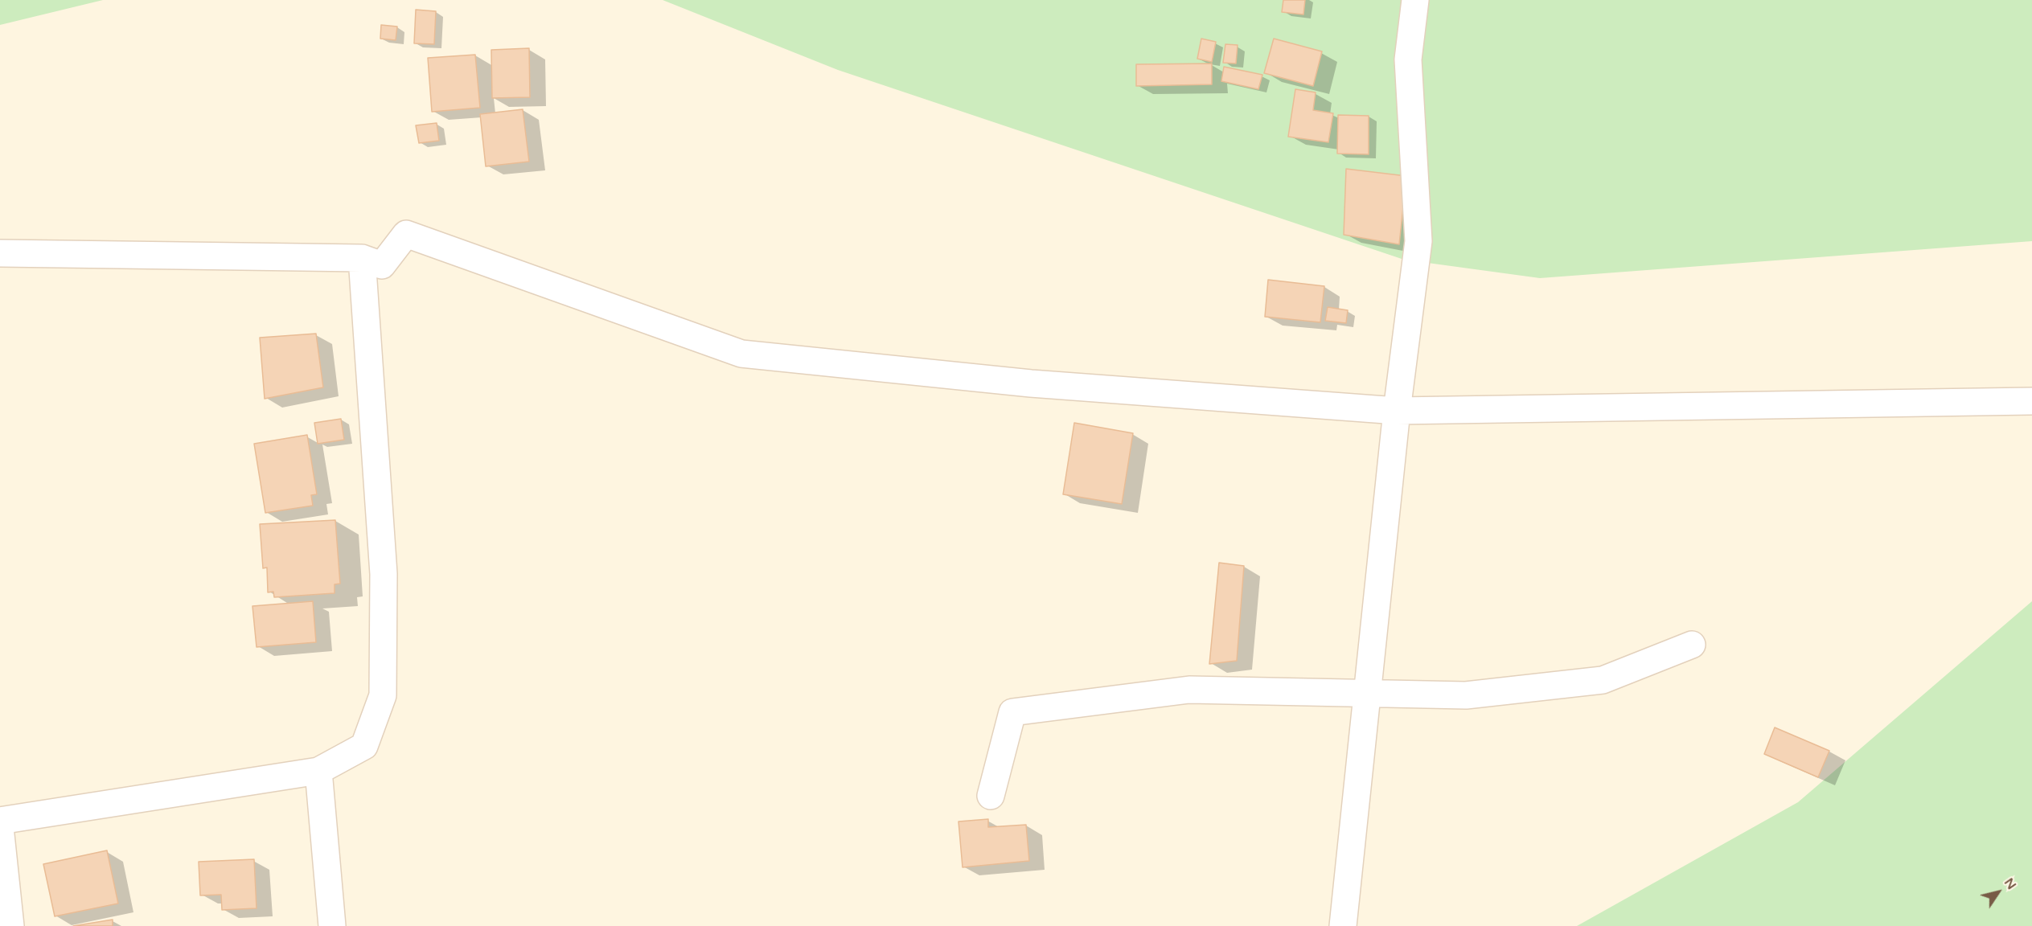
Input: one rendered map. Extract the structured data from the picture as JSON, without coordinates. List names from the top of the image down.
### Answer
{
  "north": "top right"
}
